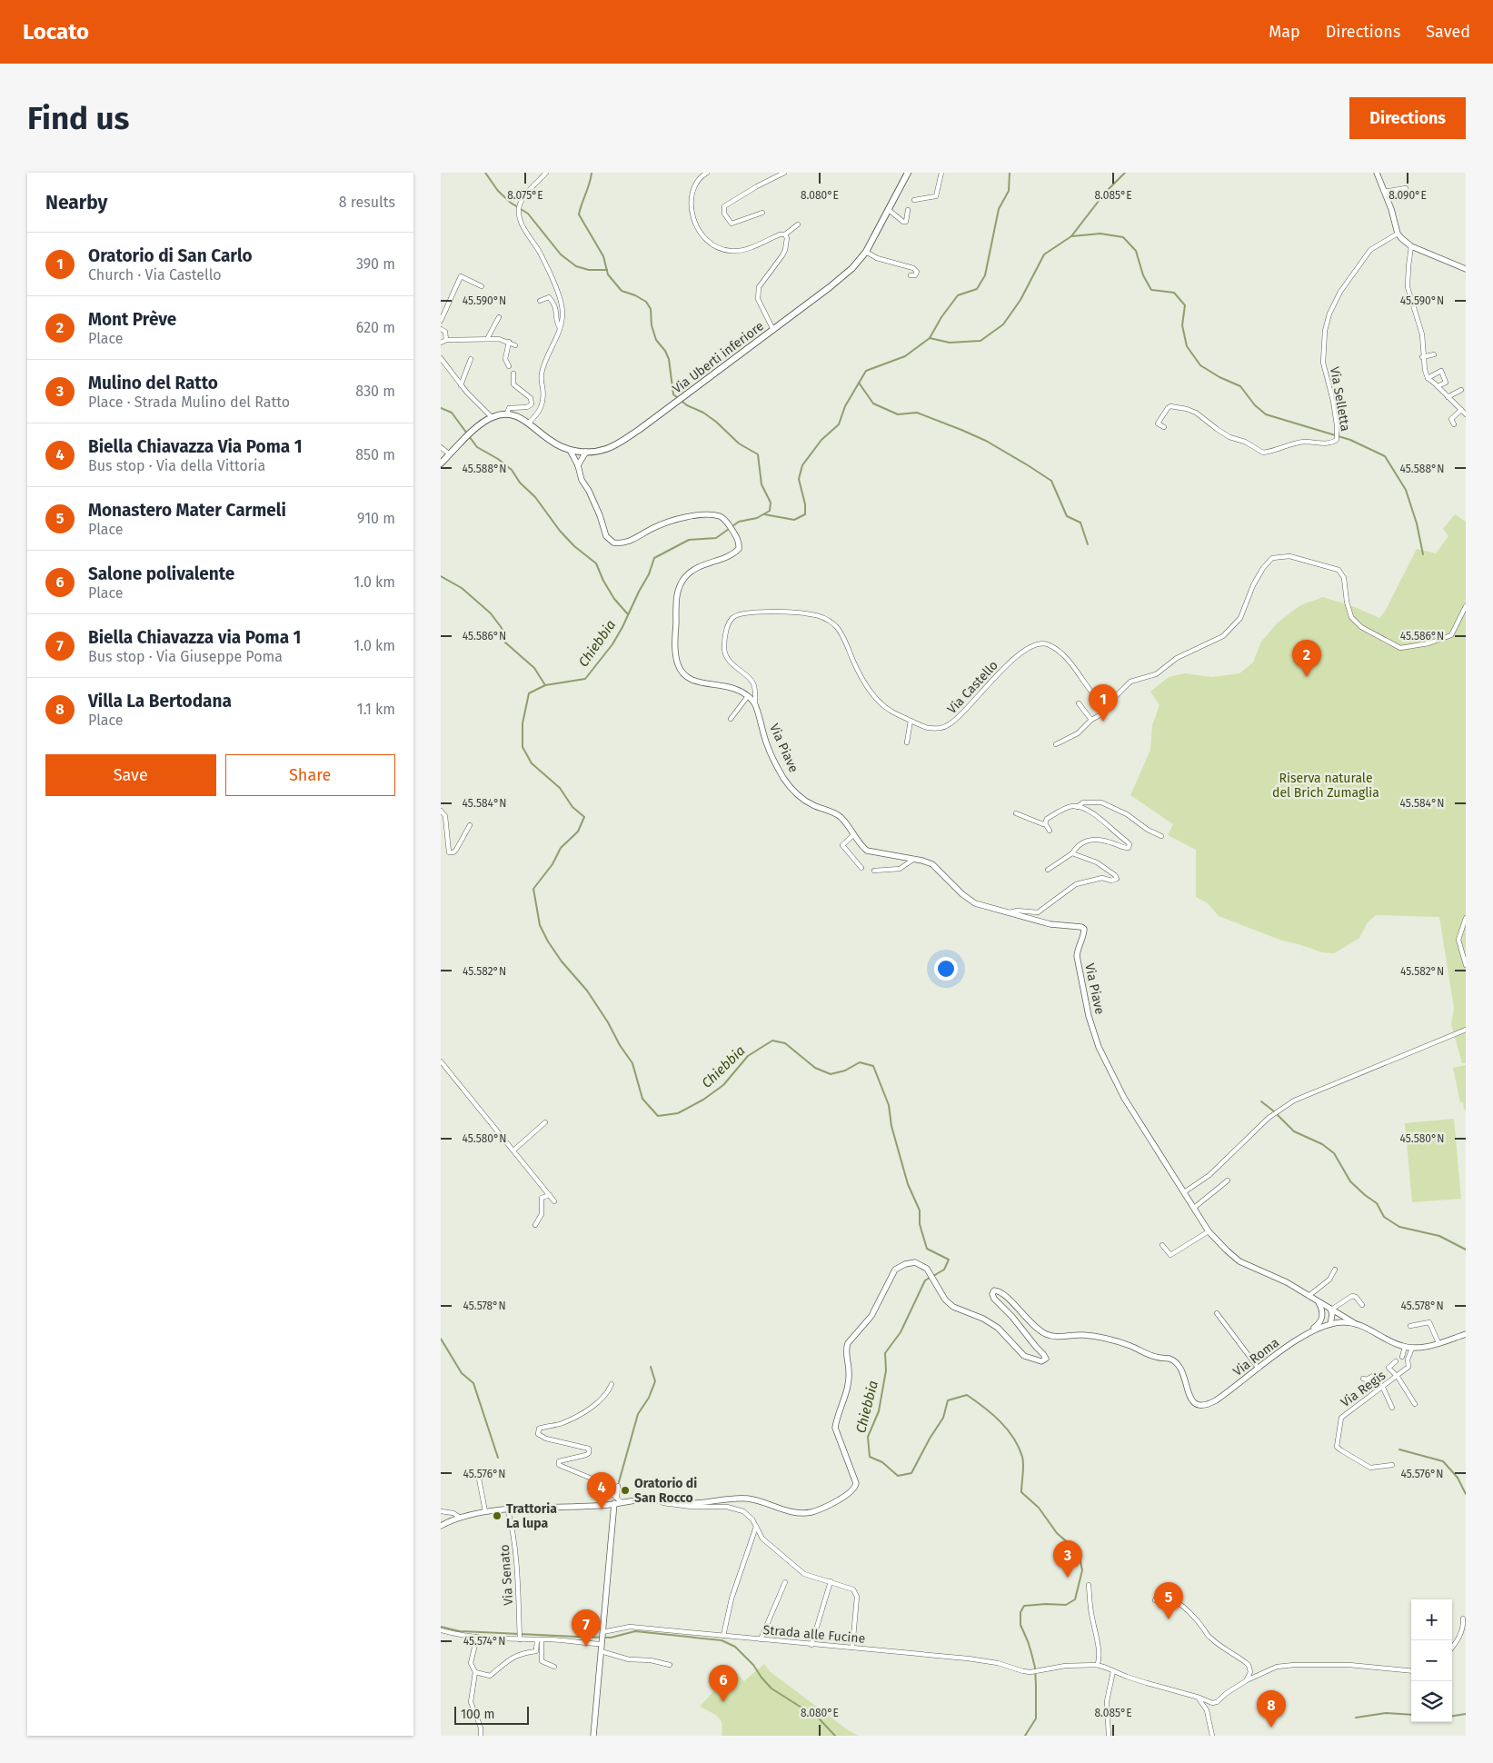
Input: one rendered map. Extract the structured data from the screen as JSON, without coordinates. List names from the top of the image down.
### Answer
{
  "streets": {
    "main road": ["Via Uberti inferiore"],
    "street": [
      "Via Selletta",
      "Via Castello",
      "Via Piave",
      "Via Roma",
      "Via Regis",
      "Via Senato",
      "Strada alle Fucine"
    ]
  },
  "crossings": [
    ["Via Castello", "Via Piave"],
    ["Via Piave", "Via Roma"],
    ["Via Roma", "Via Regis"]
  ],
  "water": ["Chiebbia"],
  "parks": ["Riserva naturale del Brich Zumaglia"],
  "places": ["Oratorio di San Rocco", "Trattoria La lupa"],
  "scale_bar": "100 m",
  "page": {
    "header": "Locato",
    "nav": ["Map", "Directions", "Saved"],
    "buttons": [
      "Directions",
      ["Save", "Share"]
    ],
    "title": "Find us",
    "heading": ["Nearby", "8 results"],
    "list": [
      {
        "mark": "1",
        "name": "Oratorio di San Carlo",
        "note": "Church · Via Castello",
        "value": "390 m"
      },
      {
        "mark": "2",
        "name": "Mont Prève",
        "note": "Place",
        "value": "620 m"
      },
      {
        "mark": "3",
        "name": "Mulino del Ratto",
        "note": "Place · Strada Mulino del Ratto",
        "value": "830 m"
      },
      {
        "mark": "4",
        "name": "Biella Chiavazza Via Poma 1",
        "note": "Bus stop · Via della Vittoria",
        "value": "850 m"
      },
      {
        "mark": "5",
        "name": "Monastero Mater Carmeli",
        "note": "Place",
        "value": "910 m"
      },
      {
        "mark": "6",
        "name": "Salone polivalente",
        "note": "Place",
        "value": "1.0 km"
      },
      {
        "mark": "7",
        "name": "Biella Chiavazza via Poma 1",
        "note": "Bus stop · Via Giuseppe Poma",
        "value": "1.0 km"
      },
      {
        "mark": "8",
        "name": "Villa La Bertodana",
        "note": "Place",
        "value": "1.1 km"
      }
    ],
    "pins": [
      "2",
      "1",
      "4",
      "3",
      "5",
      "7",
      "6",
      "8"
    ],
    "map_buttons": ["+", "−"],
    "scale": "100 m"
  },
  "coordinates": [
    "8.075°E",
    "8.080°E",
    "8.085°E",
    "8.090°E",
    "45.590°N",
    "45.588°N",
    "45.586°N",
    "45.584°N",
    "45.582°N",
    "45.580°N",
    "45.578°N",
    "45.576°N",
    "45.574°N"
  ]
}
